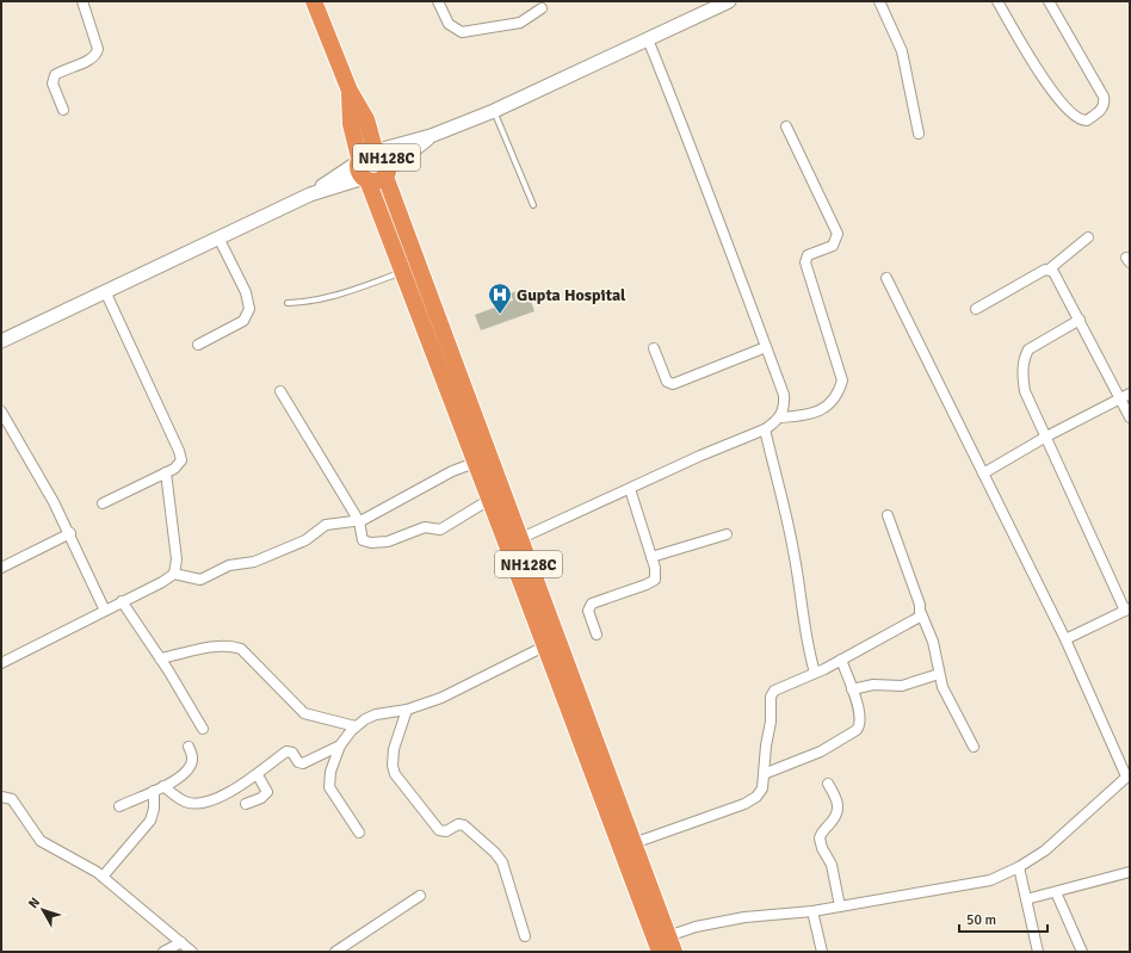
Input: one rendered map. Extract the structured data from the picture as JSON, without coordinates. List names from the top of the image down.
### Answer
{
  "streets": {
    "highway": ["NH128C"]
  },
  "places": {
    "hospital": ["Gupta Hospital"]
  },
  "scale_bar": "50 m",
  "north": "top left"
}
